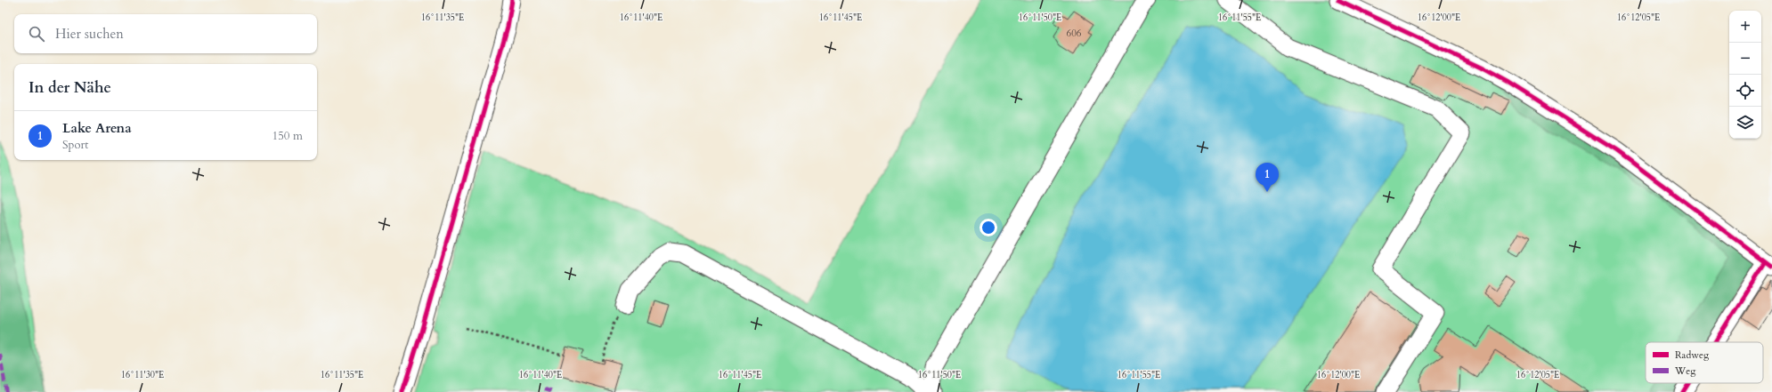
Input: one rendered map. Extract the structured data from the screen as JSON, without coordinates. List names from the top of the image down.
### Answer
{
  "house_numbers": ["606"],
  "legend": ["Radweg", "Weg"],
  "page": {
    "map_buttons": ["+", "−"],
    "search": "Hier suchen",
    "heading": "In der Nähe",
    "list": [
      {
        "mark": "1",
        "name": "Lake Arena",
        "note": "Sport",
        "value": "150 m"
      }
    ],
    "pins": "1"
  },
  "coordinates": [
    "16°11'35\"E",
    "16°11'40\"E",
    "16°11'45\"E",
    "16°11'55\"E",
    "16°12'00\"E",
    "16°11'50\"E",
    "16°12'05\"E",
    "16°11'30\"E"
  ]
}
